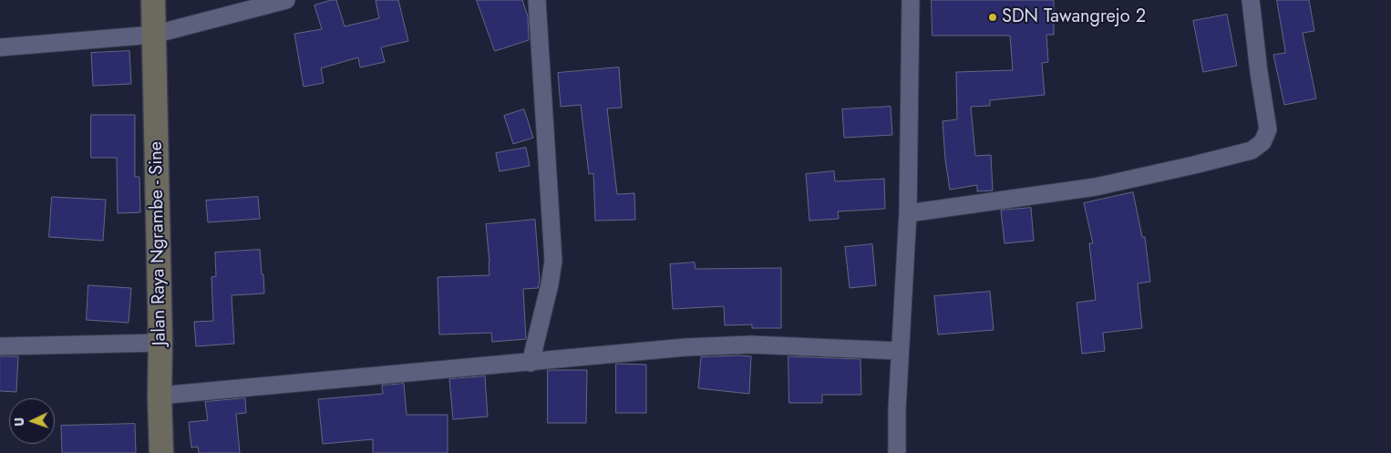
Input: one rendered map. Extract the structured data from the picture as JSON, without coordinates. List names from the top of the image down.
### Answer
{
  "streets": {
    "main road": ["Jalan Raya Ngrambe - Sine"]
  },
  "places": ["SDN Tawangrejo 2"],
  "north": "left"
}
